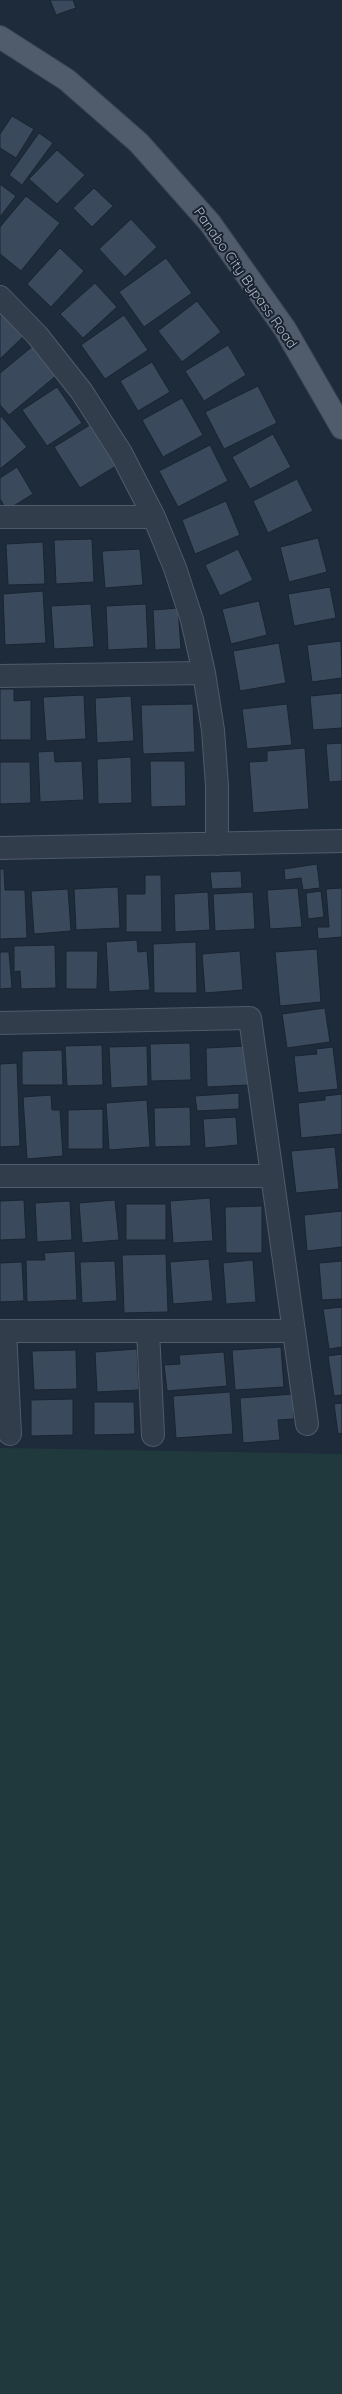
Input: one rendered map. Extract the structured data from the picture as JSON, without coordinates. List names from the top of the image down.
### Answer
{
  "streets": {
    "main road": ["Panabo City Bypass Road"]
  }
}
